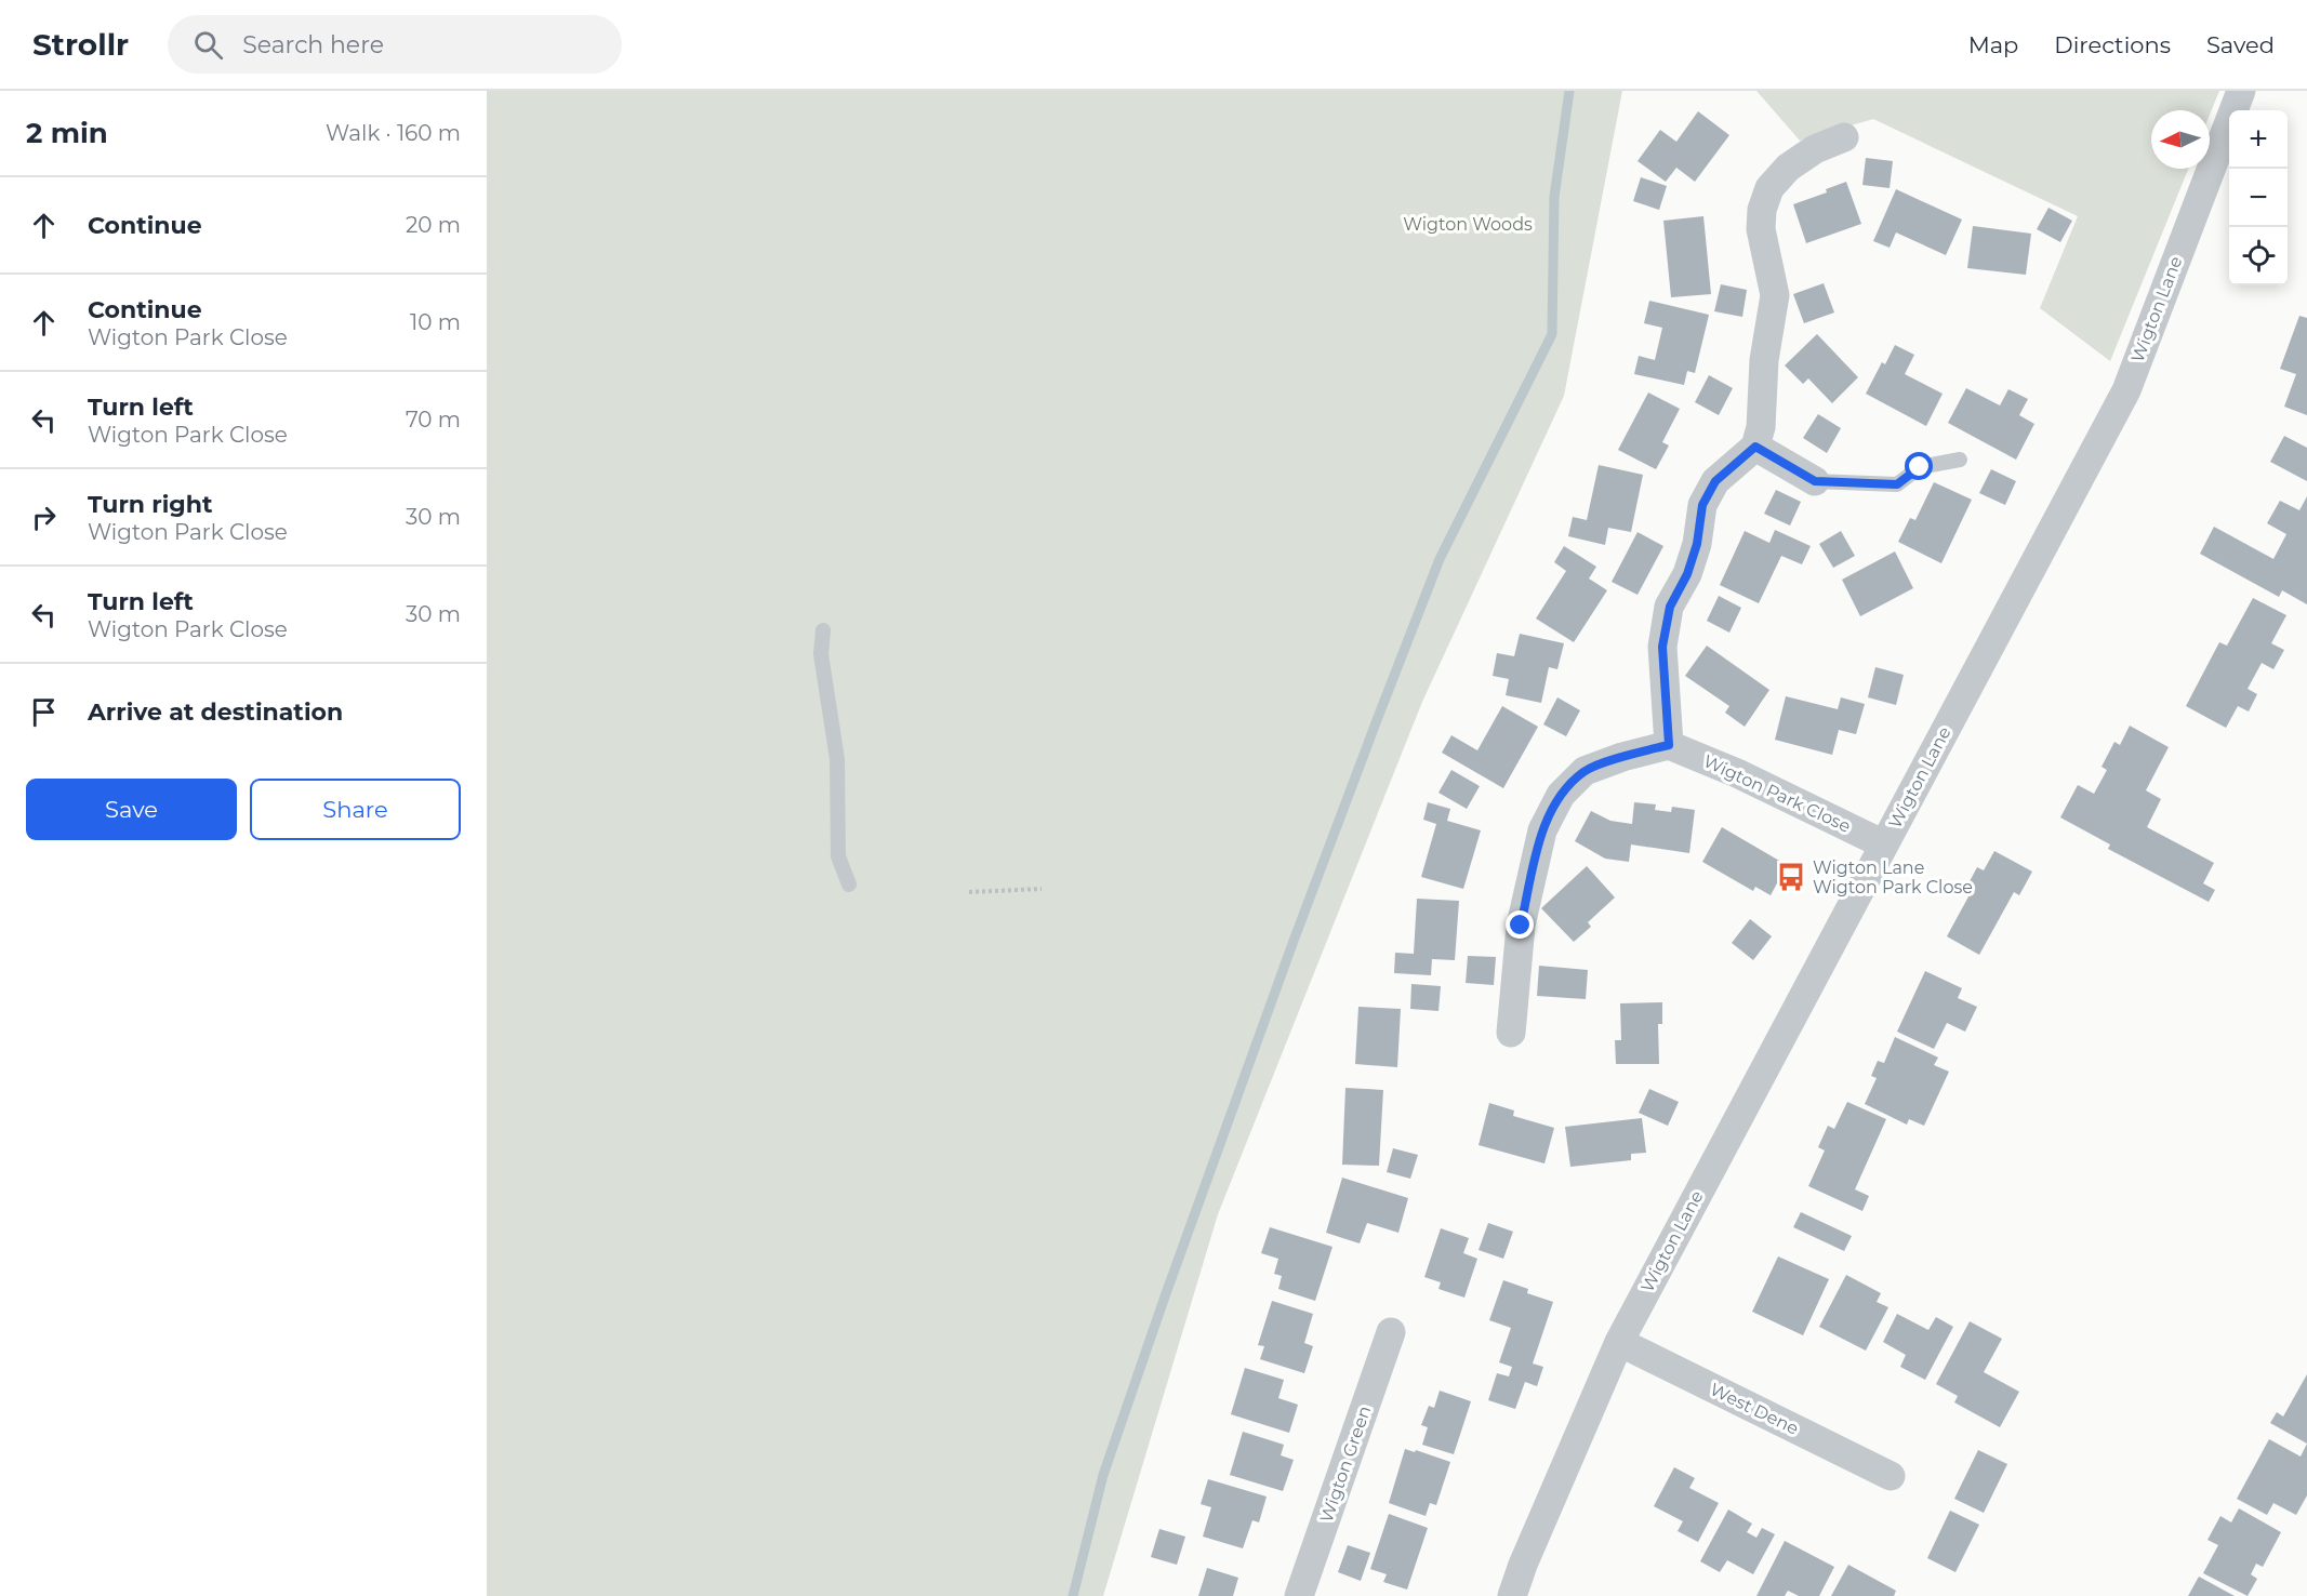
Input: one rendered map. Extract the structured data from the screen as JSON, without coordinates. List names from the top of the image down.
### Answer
{
  "streets": {
    "street": [
      "Wigton Lane",
      "Wigton Park Close",
      "West Dene",
      "Wigton Green"
    ]
  },
  "crossings": [
    ["Wigton Lane", "Wigton Park Close"],
    ["Wigton Lane", "West Dene"]
  ],
  "parks": ["Wigton Woods"],
  "places": {
    "bus stop": ["Wigton Lane Wigton Park Close"]
  },
  "north": "left",
  "page": {
    "header": "Strollr",
    "search": "Search here",
    "nav": ["Map", "Directions", "Saved"],
    "heading": ["2 min", "Walk · 160 m"],
    "map_buttons": ["+", "−"],
    "list": [
      ["Continue", "20 m"],
      ["Continue", "Wigton Park Close", "10 m"],
      ["Turn left", "Wigton Park Close", "70 m"],
      ["Turn right", "Wigton Park Close", "30 m"],
      ["Turn left", "Wigton Park Close", "30 m"],
      "Arrive at destination"
    ],
    "buttons": ["Save", "Share"]
  }
}
